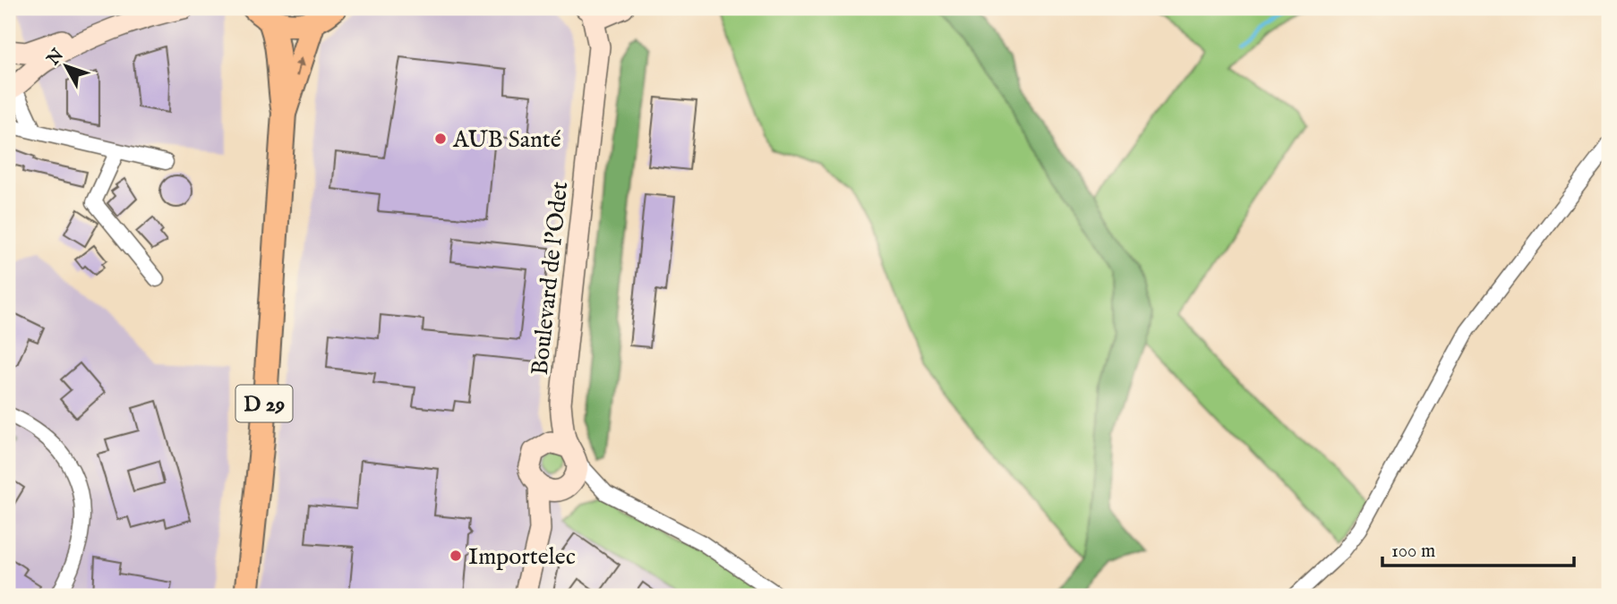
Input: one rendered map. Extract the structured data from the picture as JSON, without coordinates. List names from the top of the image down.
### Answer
{
  "streets": {
    "main road": ["D 29"],
    "street": ["Boulevard de l'Odet"]
  },
  "places": ["AUB Santé", "Importelec"],
  "scale_bar": "100 m",
  "north": "top left"
}
